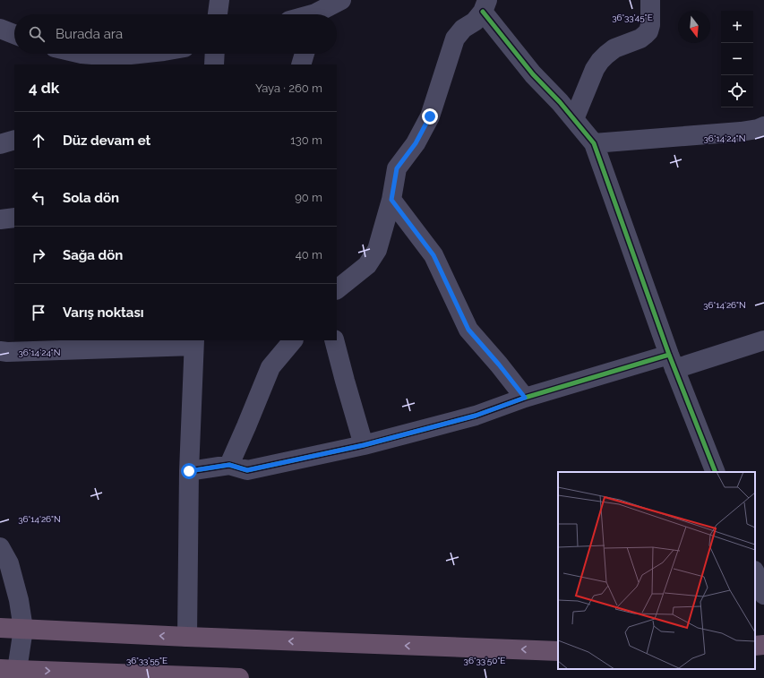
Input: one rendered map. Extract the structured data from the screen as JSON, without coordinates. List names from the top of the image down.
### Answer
{
  "north": "bottom",
  "page": {
    "map_buttons": ["+", "−"],
    "search": "Burada ara",
    "heading": ["4 dk", "Yaya · 260 m"],
    "list": [
      ["Düz devam et", "130 m"],
      ["Sola dön", "90 m"],
      ["Sağa dön", "40 m"],
      "Varış noktası"
    ]
  },
  "coordinates": [
    "36°33'45\"E",
    "36°14'24\"N",
    "36°14'26\"N",
    "36°33'55\"E",
    "36°33'50\"E"
  ]
}
